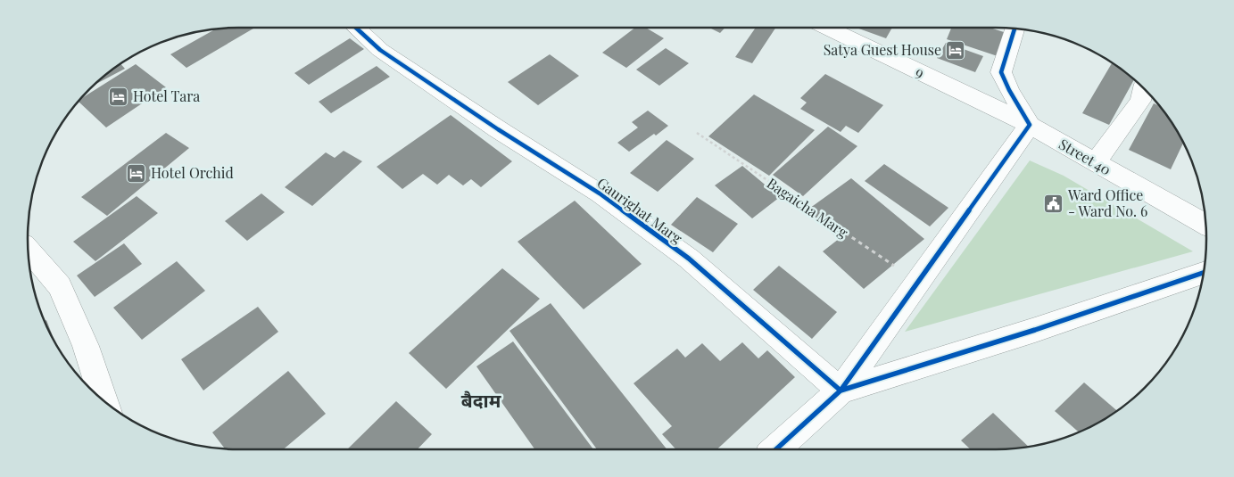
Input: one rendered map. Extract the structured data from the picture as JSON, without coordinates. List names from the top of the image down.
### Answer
{
  "streets": {
    "street": ["9", "Street 40", "Gaurighat Marg"],
    "path": ["Bagaicha Marg"]
  },
  "crossings": [
    ["9", "Street 40"]
  ],
  "districts": ["बैदाम"],
  "places": {
    "hotel": ["Satya Guest House", "Hotel Tara", "Hotel Orchid"],
    "public building": ["Ward Office - Ward No. 6"]
  }
}
